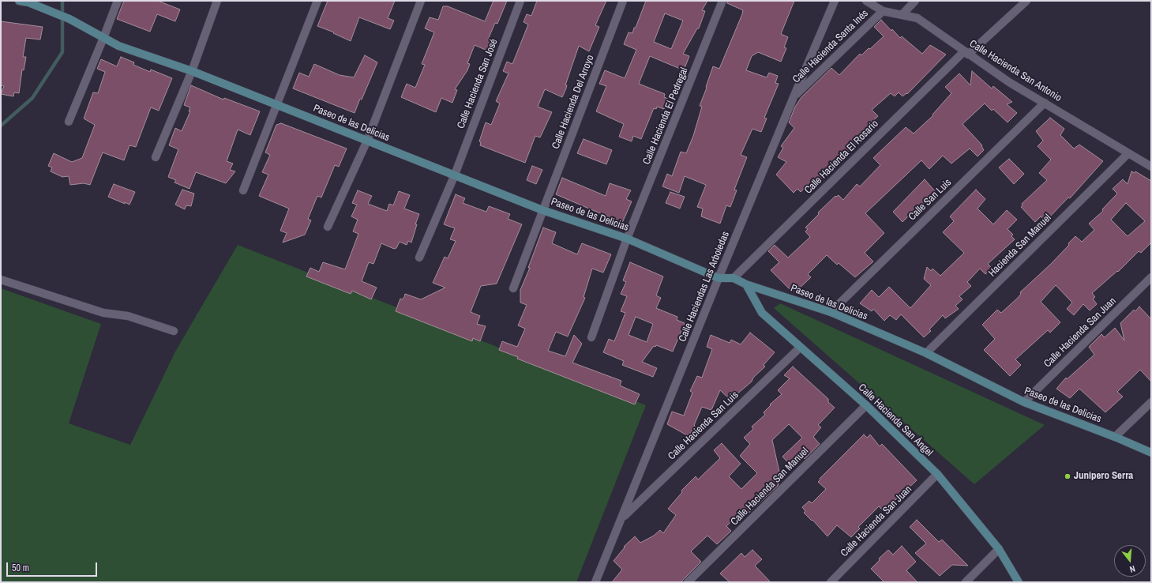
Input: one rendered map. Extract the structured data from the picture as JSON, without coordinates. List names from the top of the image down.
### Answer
{
  "streets": {
    "street": [
      "Calle Hacienda Santa Inés",
      "Calle Hacienda San Antonio",
      "Calle Hacienda San José",
      "Calle Hacienda Del Arroyo",
      "Calle Hacienda El Pedregal",
      "Paseo de las Delicias",
      "Calle Hacienda El Rosario",
      "Calle San Luis",
      "Hacienda San Manuel",
      "Calle Haciendas Las Arboledas",
      "Calle Hacienda San Juan",
      "Calle Hacienda San Ángel",
      "Calle Hacienda San Luis",
      "Calle Hacienda San Manuel"
    ]
  },
  "crossings": [
    ["Calle Hacienda Santa Inés", "Calle Hacienda San Antonio"],
    ["Calle Hacienda Santa Inés", "Calle Haciendas Las Arboledas"],
    ["Calle Hacienda San Antonio", "Calle Hacienda El Rosario"],
    ["Calle Hacienda San Antonio", "Calle San Luis"],
    ["Calle Hacienda San Antonio", "Hacienda San Manuel"],
    ["Calle Hacienda San José", "Paseo de las Delicias"],
    ["Calle Hacienda Del Arroyo", "Paseo de las Delicias"],
    ["Calle Hacienda El Pedregal", "Paseo de las Delicias"],
    ["Paseo de las Delicias", "Calle Hacienda El Rosario"],
    ["Paseo de las Delicias", "Calle San Luis"],
    ["Paseo de las Delicias", "Hacienda San Manuel"],
    ["Paseo de las Delicias", "Calle Haciendas Las Arboledas"],
    ["Paseo de las Delicias", "Calle Hacienda San Juan"],
    ["Paseo de las Delicias", "Calle Hacienda San Ángel"],
    ["Calle Haciendas Las Arboledas", "Calle Hacienda San Luis"],
    ["Calle Hacienda San Juan", "Calle Hacienda San Ángel"],
    ["Calle Hacienda San Ángel", "Calle Hacienda San Luis"],
    ["Calle Hacienda San Ángel", "Calle Hacienda San Manuel"]
  ],
  "places": ["Junipero Serra"],
  "scale_bar": "50 m",
  "north": "bottom"
}
